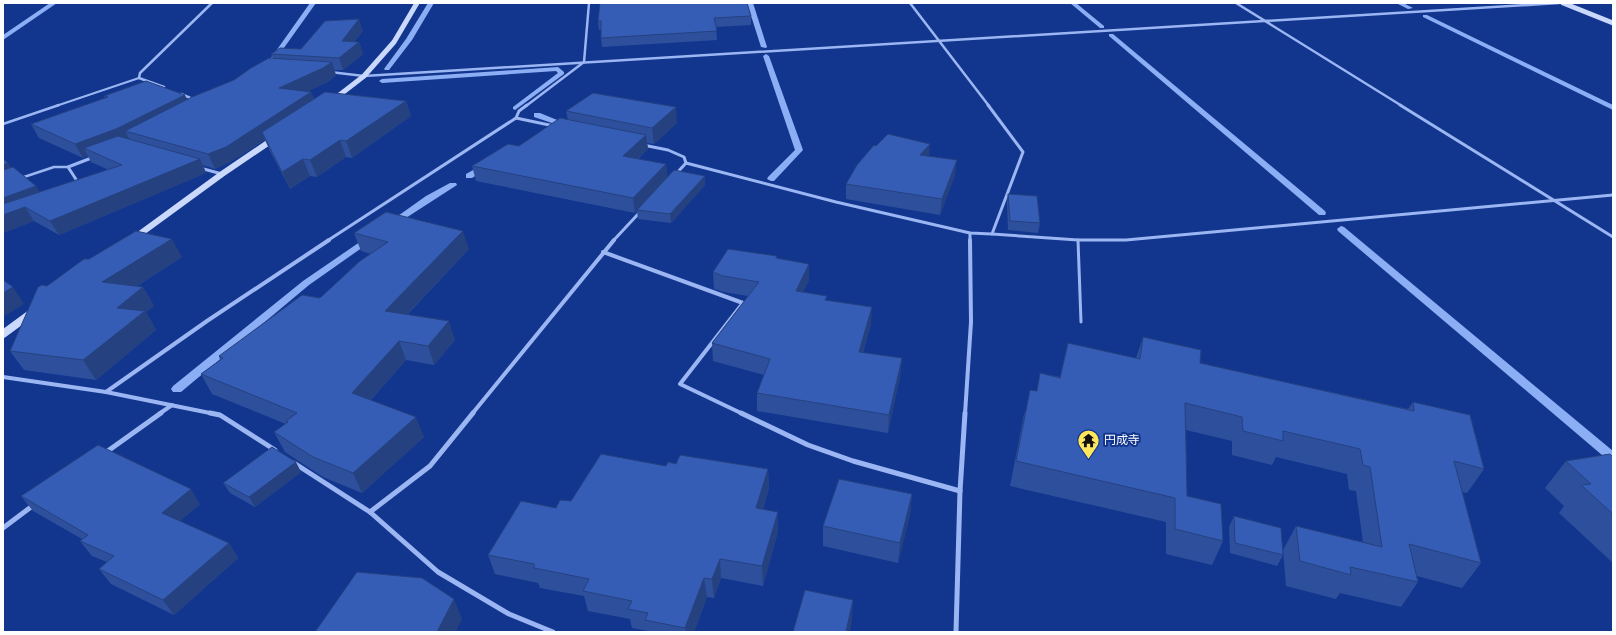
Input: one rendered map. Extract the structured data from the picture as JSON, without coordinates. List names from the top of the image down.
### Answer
{
  "places": {
    "temple": ["円成寺"]
  }
}
